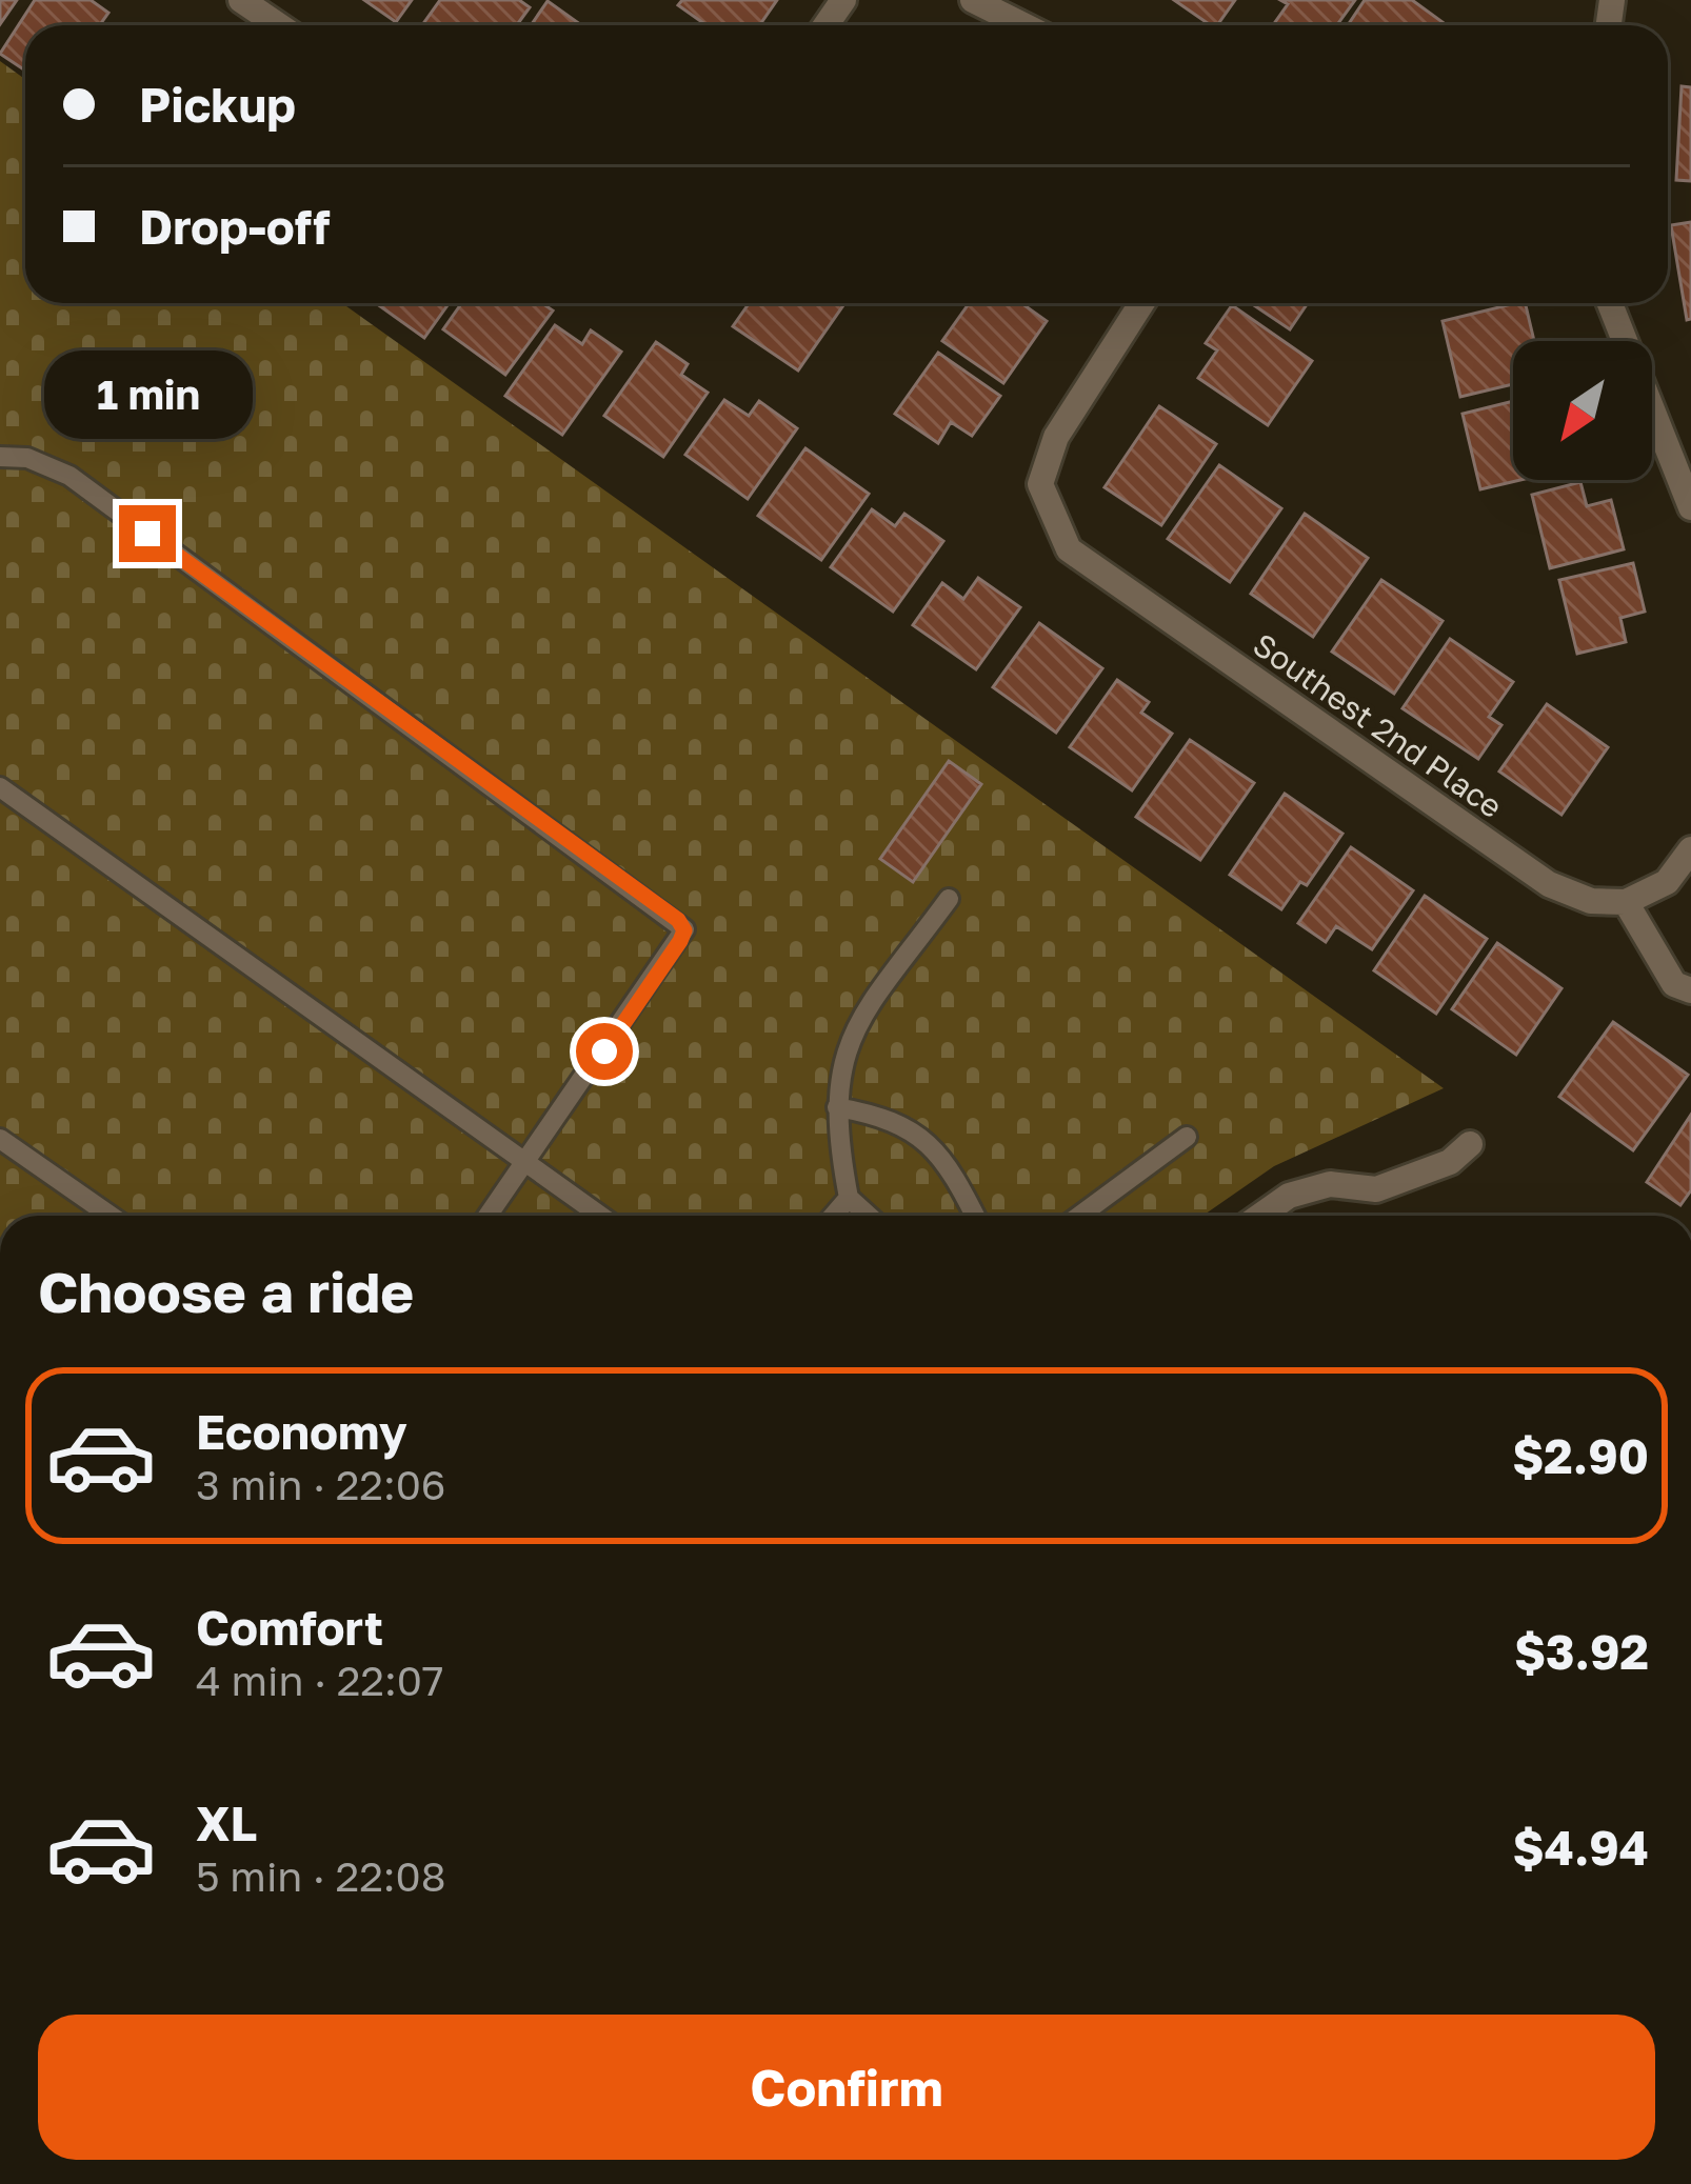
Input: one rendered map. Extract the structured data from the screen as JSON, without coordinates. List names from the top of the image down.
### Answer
{
  "streets": {
    "street": ["Southest 2nd Place"]
  },
  "north": "bottom left",
  "page": {
    "banner": ["Pickup", "Drop-off"],
    "bubble": "1 min",
    "heading": "Choose a ride",
    "list": [
      {
        "name": "Economy",
        "note": "3 min · 22:06",
        "value": "$2.90"
      },
      {
        "name": "Comfort",
        "note": "4 min · 22:07",
        "value": "$3.92"
      },
      {
        "name": "XL",
        "note": "5 min · 22:08",
        "value": "$4.94"
      }
    ],
    "buttons": "Confirm"
  }
}
